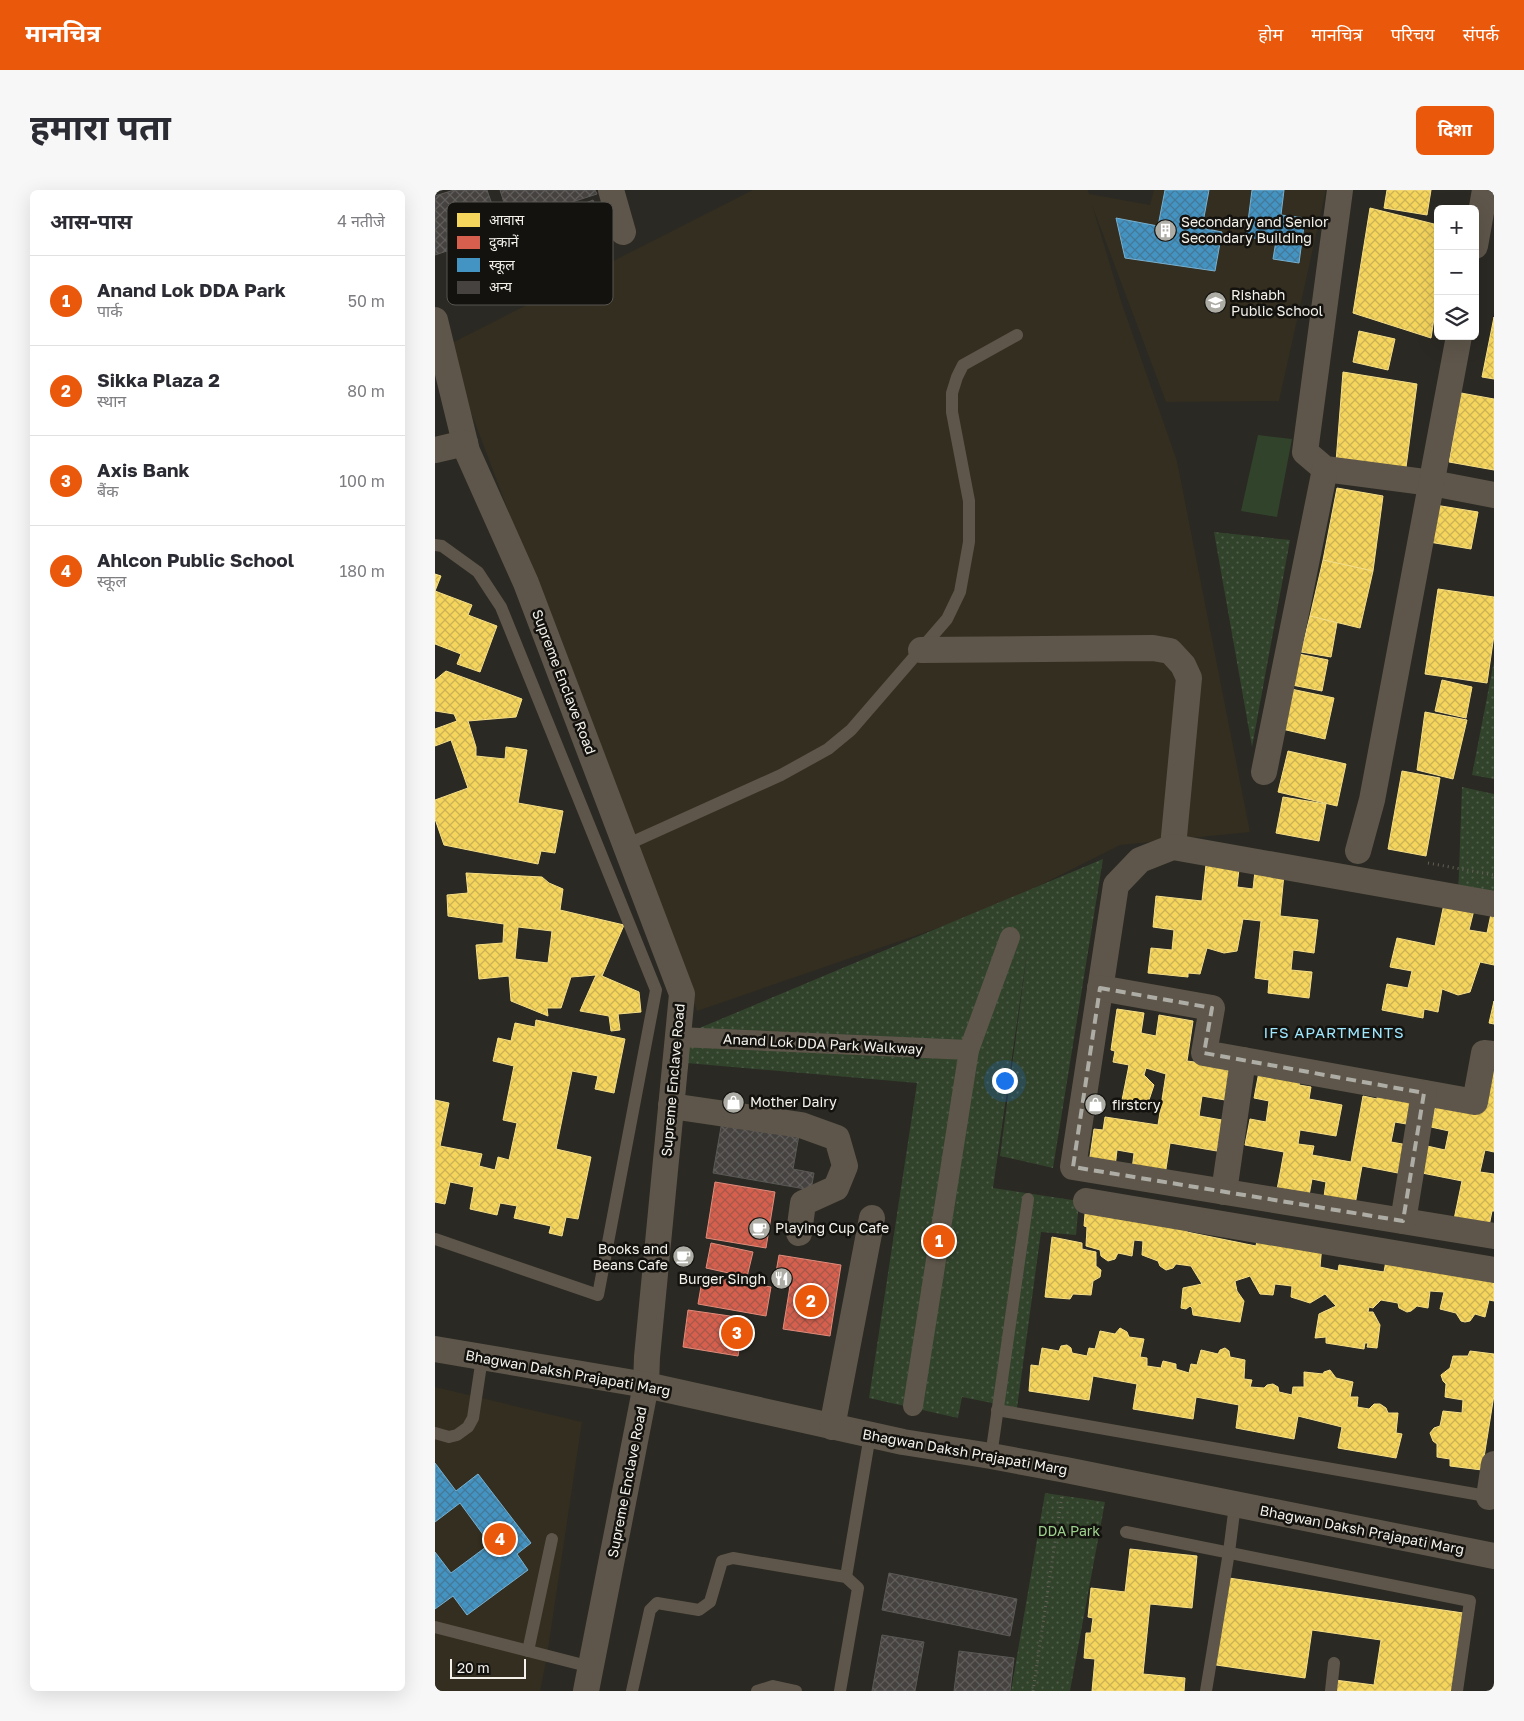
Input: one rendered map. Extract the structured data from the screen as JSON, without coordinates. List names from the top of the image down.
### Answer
{
  "streets": {
    "street": ["Supreme Enclave Road", "Anand Lok DDA Park Walkway", "Bhagwan Daksh Prajapati Marg"]
  },
  "crossings": [
    ["Supreme Enclave Road", "Anand Lok DDA Park Walkway"],
    ["Supreme Enclave Road", "Bhagwan Daksh Prajapati Marg"]
  ],
  "districts": ["IFS APARTMENTS"],
  "parks": ["DDA Park"],
  "places": {
    "building": ["Secondary and Senior Secondary Building"],
    "school or university": ["Rishabh Public School"],
    "shop": ["Mother Dairy", "firstcry"],
    "cafe": ["Playing Cup Cafe", "Books and Beans Cafe"],
    "restaurant": ["Burger Singh"]
  },
  "legend": [
    "आवास",
    "दुकानें",
    "स्कूल",
    "अन्य"
  ],
  "scale_bar": "20 m",
  "page": {
    "header": "मानचित्र",
    "nav": [
      "होम",
      "मानचित्र",
      "परिचय",
      "संपर्क"
    ],
    "title": "हमारा पता",
    "buttons": "दिशा",
    "heading": ["आस-पास", "4 नतीजे"],
    "map_buttons": ["+", "−"],
    "list": [
      {
        "mark": "1",
        "name": "Anand Lok DDA Park",
        "note": "पार्क",
        "value": "50 m"
      },
      {
        "mark": "2",
        "name": "Sikka Plaza 2",
        "note": "स्थान",
        "value": "80 m"
      },
      {
        "mark": "3",
        "name": "Axis Bank",
        "note": "बैंक",
        "value": "100 m"
      },
      {
        "mark": "4",
        "name": "Ahlcon Public School",
        "note": "स्कूल",
        "value": "180 m"
      }
    ],
    "pins": [
      "1",
      "2",
      "3",
      "4"
    ],
    "scale": "20 m"
  }
}
